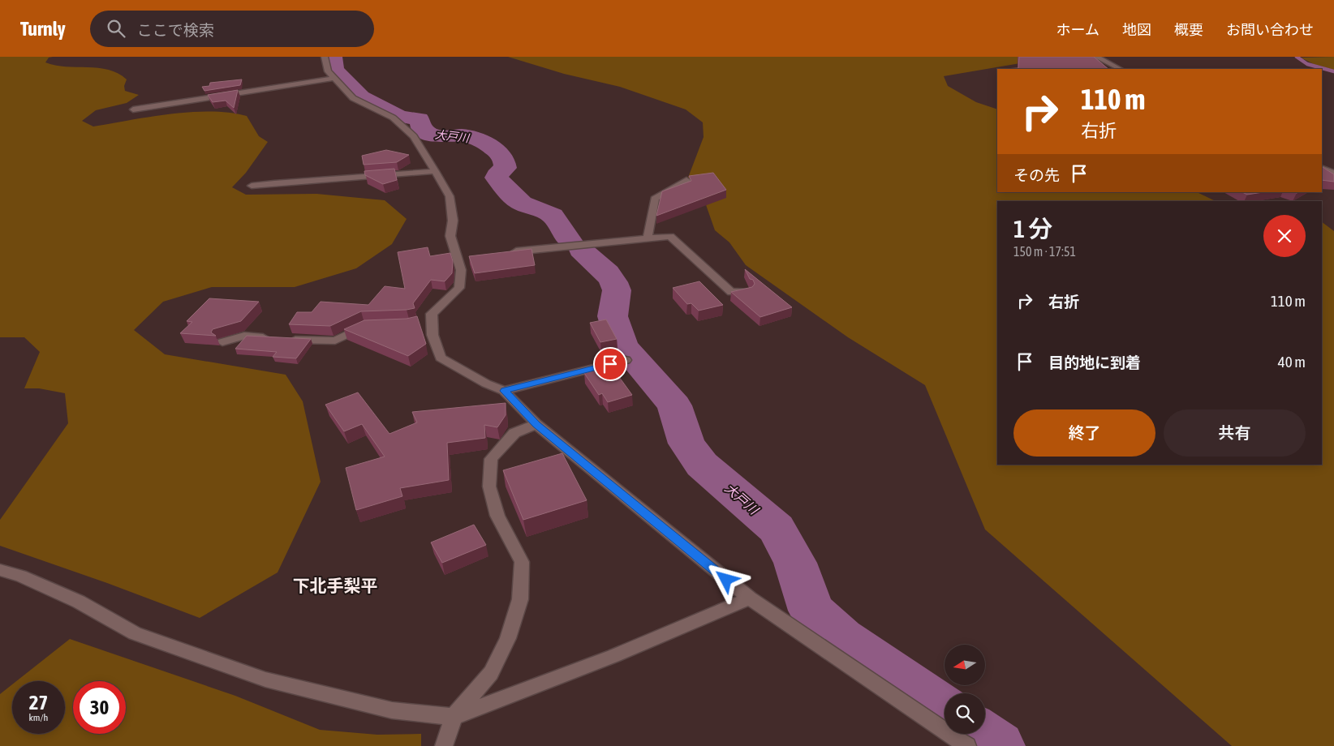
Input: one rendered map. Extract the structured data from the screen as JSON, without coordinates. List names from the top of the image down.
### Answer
{
  "districts": ["下北手梨平"],
  "water": ["大戸川"],
  "north": "left",
  "page": {
    "header": "Turnly",
    "search": "ここで検索",
    "nav": [
      "ホーム",
      "地図",
      "概要",
      "お問い合わせ"
    ],
    "turn": ["110 m", "右折"],
    "then": "その先",
    "heading": ["1 分", "150 m · 17:51"],
    "list": [
      {
        "name": "右折",
        "value": "110 m"
      },
      {
        "name": "目的地に到着",
        "value": "40 m"
      }
    ],
    "buttons": ["終了", "共有"],
    "speed": "27 km/h",
    "limit": "30"
  }
}
